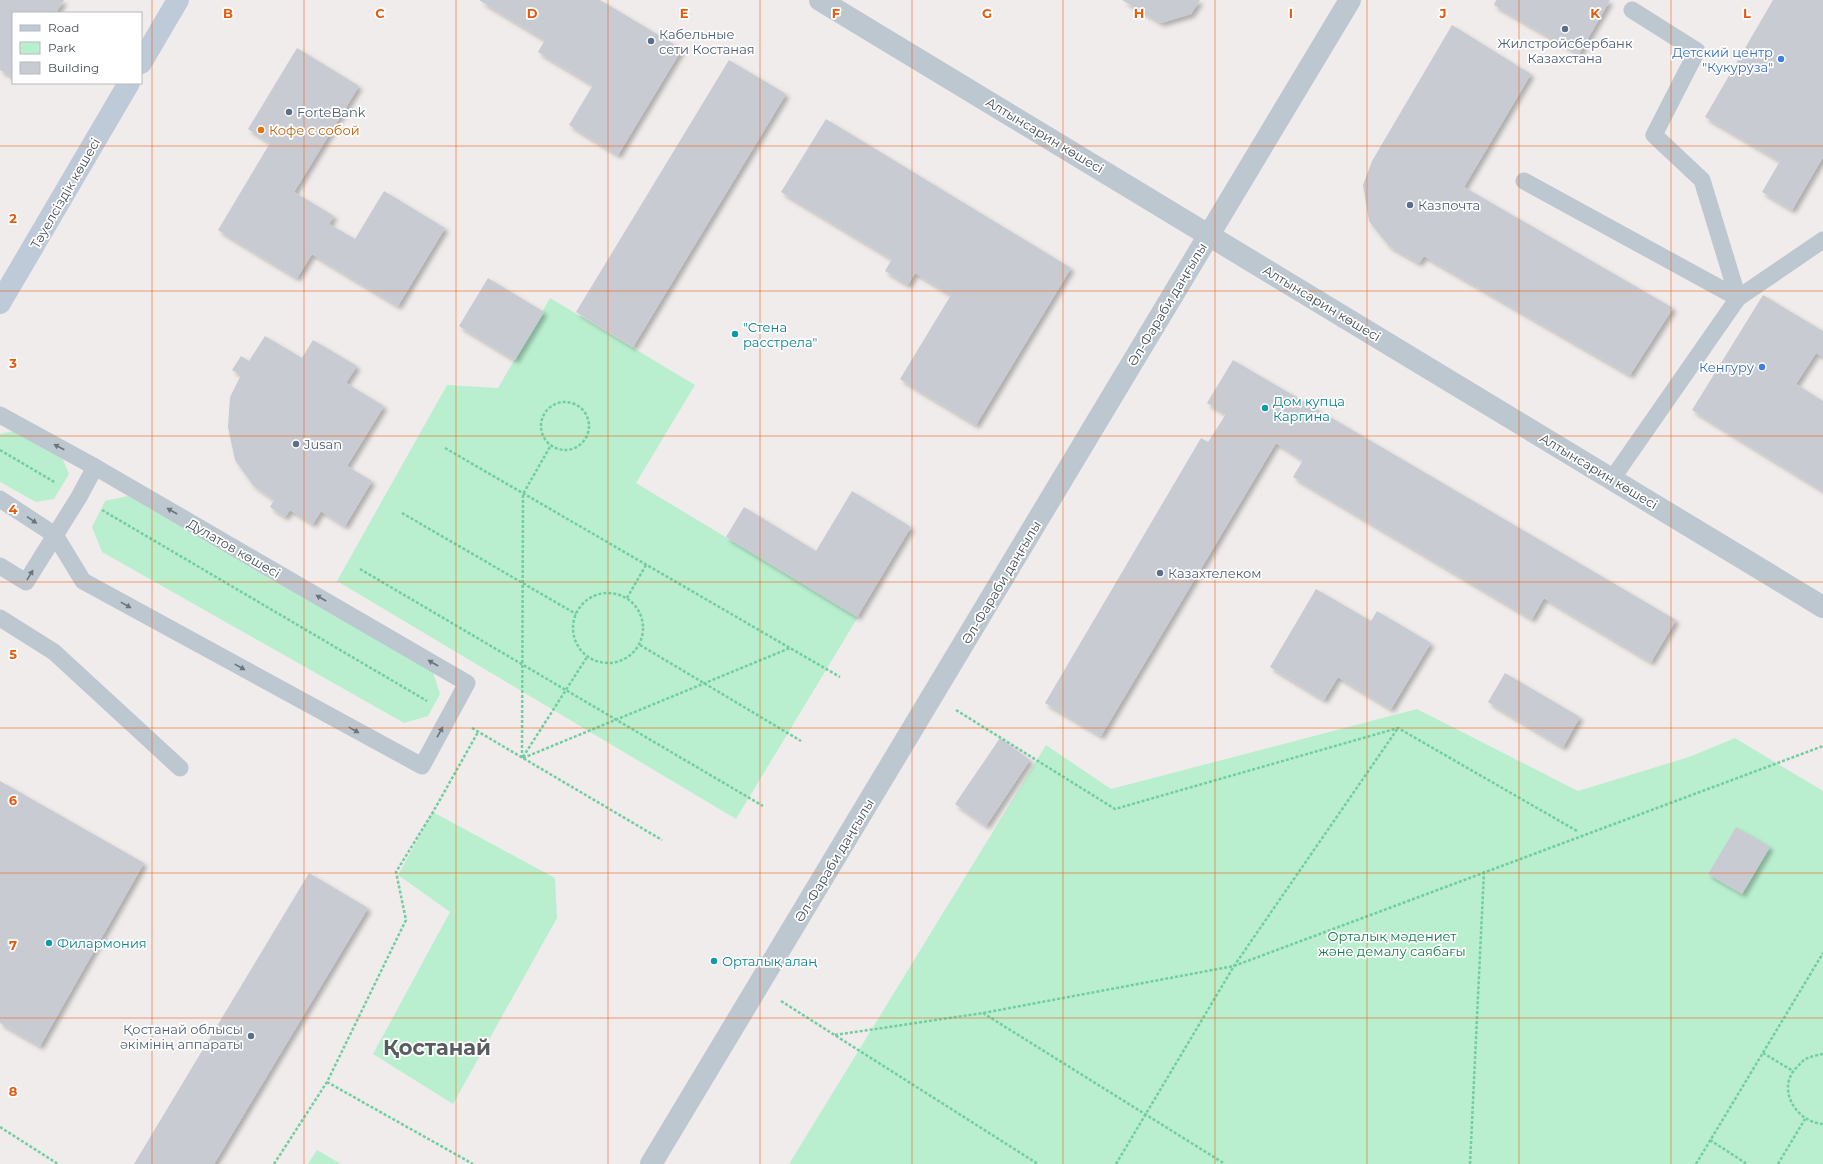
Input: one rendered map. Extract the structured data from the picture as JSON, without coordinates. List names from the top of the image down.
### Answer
{
  "streets": {
    "main road": ["Тәуелсіздік көшесі"],
    "street": ["Алтынсарин көшесі", "Әл-Фараби даңғылы"],
    "lane": ["Дулатов көшесі"]
  },
  "crossings": [
    ["Алтынсарин көшесі", "Әл-Фараби даңғылы"]
  ],
  "one_way": ["Дулатов көшесі"],
  "districts": ["Қостанай"],
  "parks": ["Орталық мәдениет және демалу саябағы"],
  "places": [
    "Жилстройсбербанк Казахстана",
    "Кабельные сети Костаная",
    "Детский центр \"Кукуруза\"",
    "ForteBank",
    "Кофе с собой",
    "Казпочта",
    "\"Стена расстрела\"",
    "Кенгуру",
    "Дом купца Каргина",
    "Jusan",
    "Казахтелеком",
    "Филармония",
    "Орталық алаң",
    "Қостанай облысы әкімінің аппараты"
  ],
  "legend": ["Road", "Park", "Building"],
  "grid": {
    "columns": [
      "B",
      "C",
      "D",
      "E",
      "F",
      "G",
      "H",
      "I",
      "J",
      "K",
      "L"
    ],
    "rows": [
      "2",
      "3",
      "4",
      "5",
      "6",
      "7",
      "8"
    ]
  }
}
